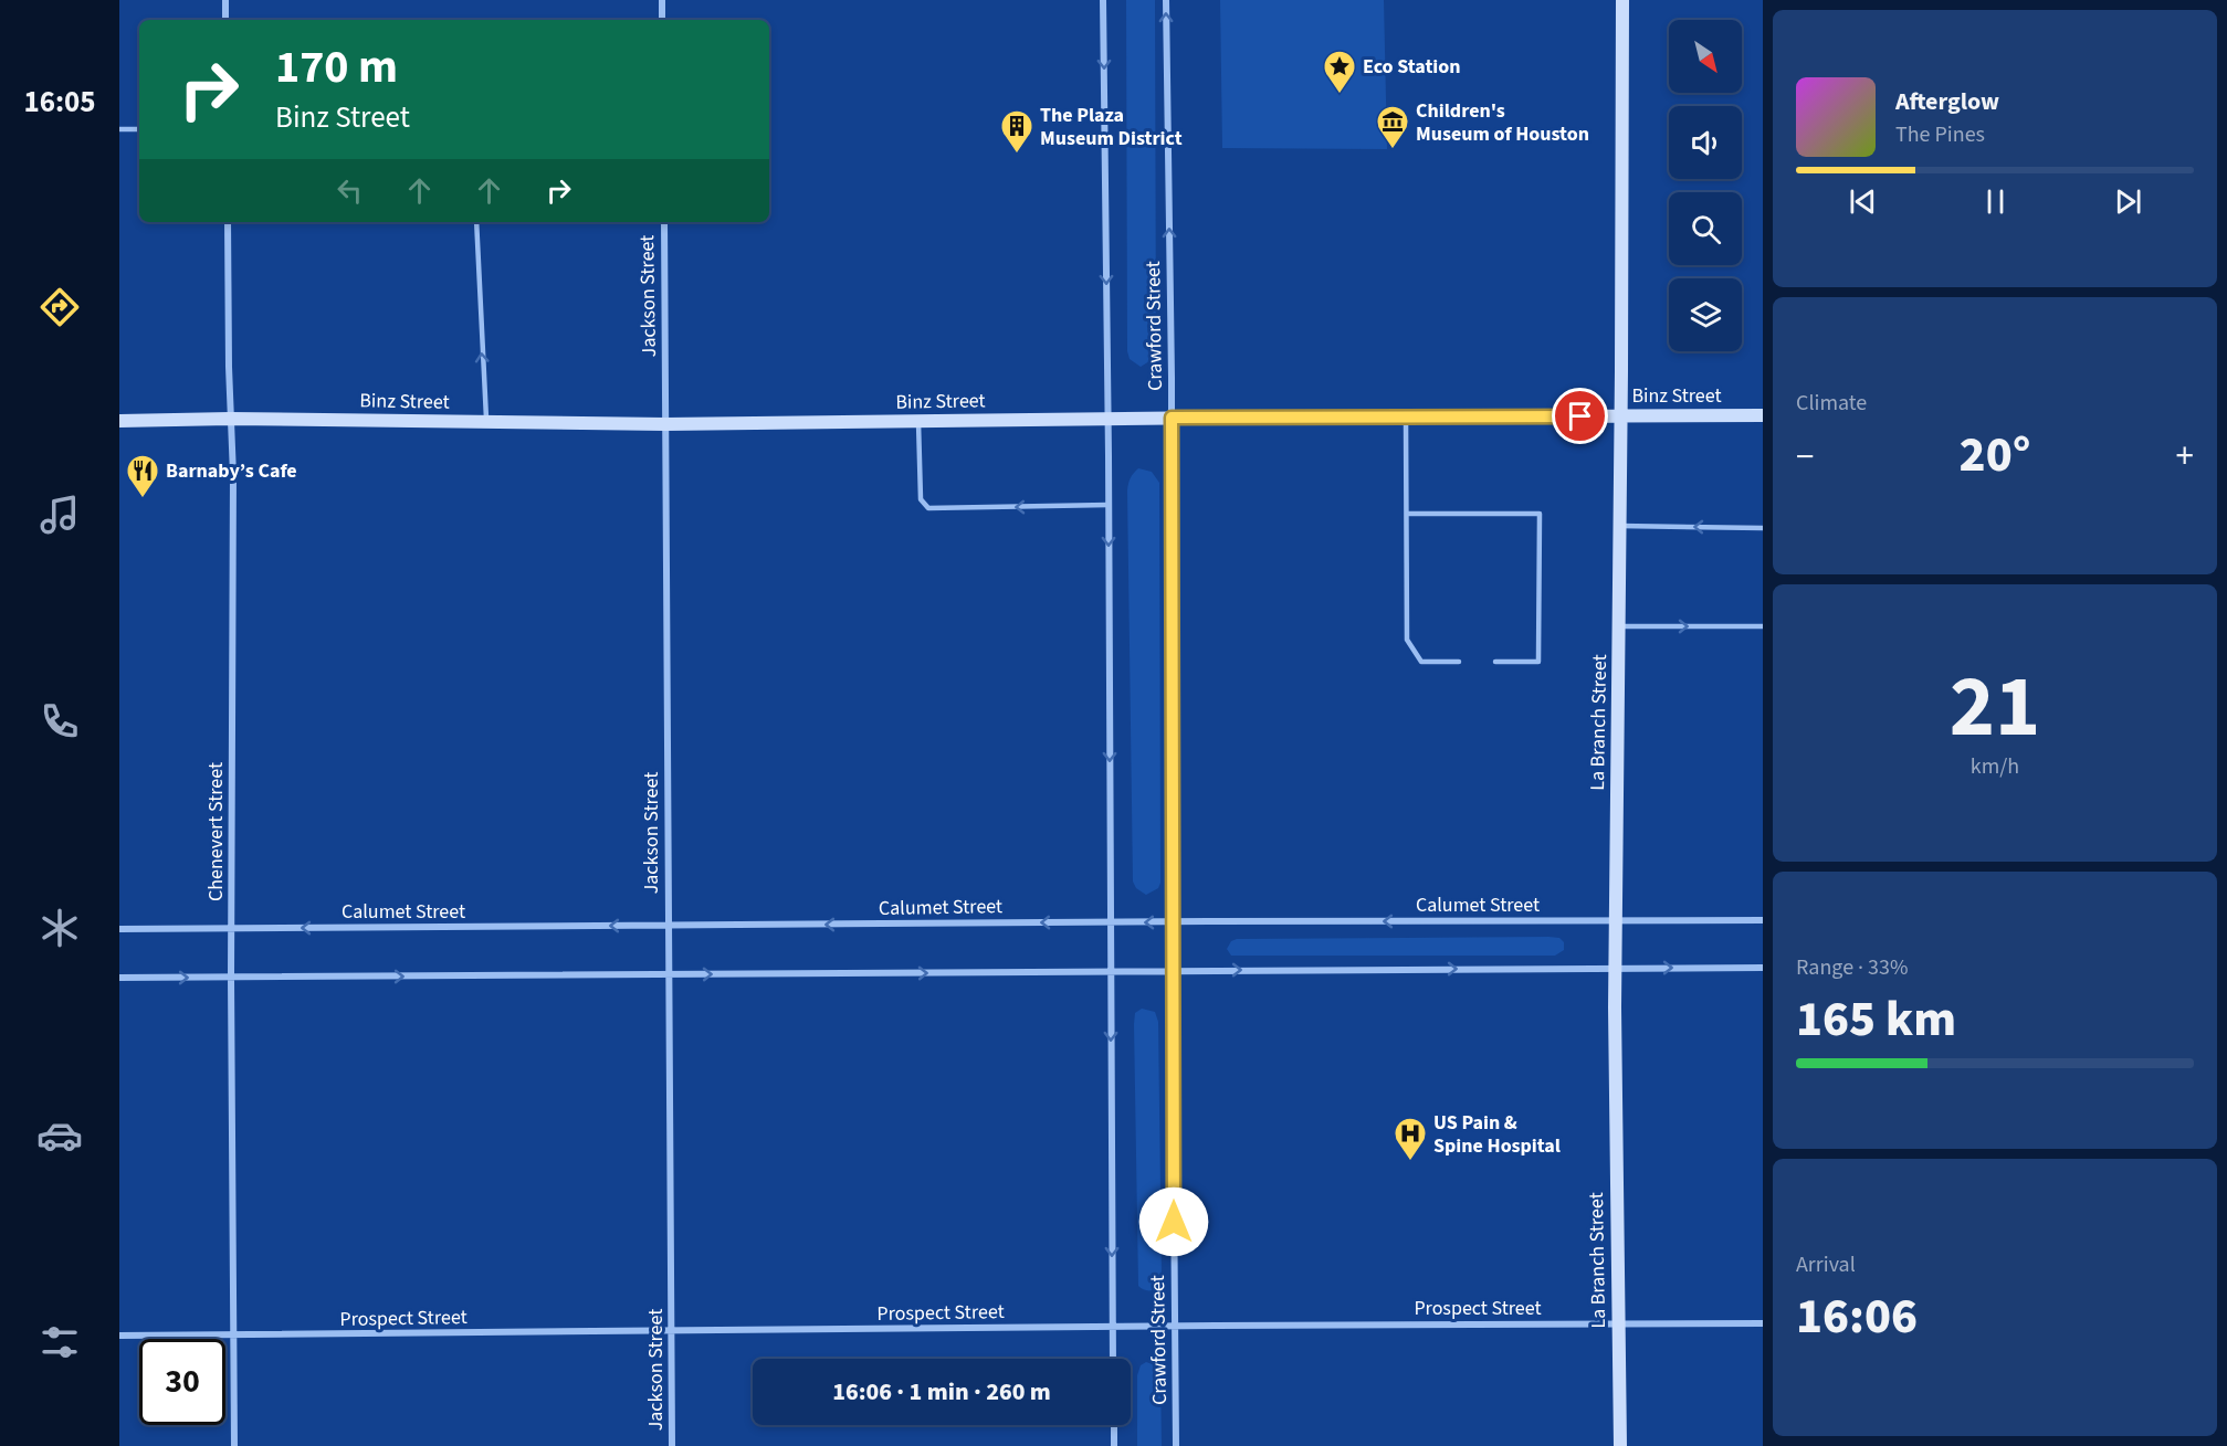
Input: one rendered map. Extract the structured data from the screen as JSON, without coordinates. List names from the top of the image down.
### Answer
{
  "streets": {
    "main road": ["Binz Street", "La Branch Street"],
    "street": [
      "Jackson Street",
      "Crawford Street",
      "Chenevert Street",
      "Calumet Street",
      "Prospect Street"
    ]
  },
  "crossings": [
    ["Jackson Street", "Binz Street"],
    ["Jackson Street", "Calumet Street"],
    ["Jackson Street", "Prospect Street"],
    ["Crawford Street", "Binz Street"],
    ["Crawford Street", "Calumet Street"],
    ["Crawford Street", "Prospect Street"],
    ["Binz Street", "La Branch Street"],
    ["Binz Street", "Chenevert Street"],
    ["La Branch Street", "Calumet Street"],
    ["La Branch Street", "Prospect Street"],
    ["Chenevert Street", "Calumet Street"],
    ["Chenevert Street", "Prospect Street"]
  ],
  "places": {
    "place": ["Eco Station"],
    "museum": ["Children's Museum of Houston"],
    "building": ["The Plaza Museum District"],
    "restaurant": ["Barnaby’s Cafe"],
    "hospital": ["US Pain & Spine Hospital"]
  },
  "north": "bottom right",
  "page": {
    "tabs": "16:05",
    "turn": ["170 m", "Binz Street"],
    "song": ["Afterglow", "The Pines"],
    "tile": [
      "Climate",
      ["21", "km/h"],
      ["Range · 33%", "165 km"],
      ["Arrival", "16:06"]
    ],
    "heat": ["−", "20°", "+"],
    "limit": "30",
    "trip": "16:06 · 1 min · 260 m"
  }
}
